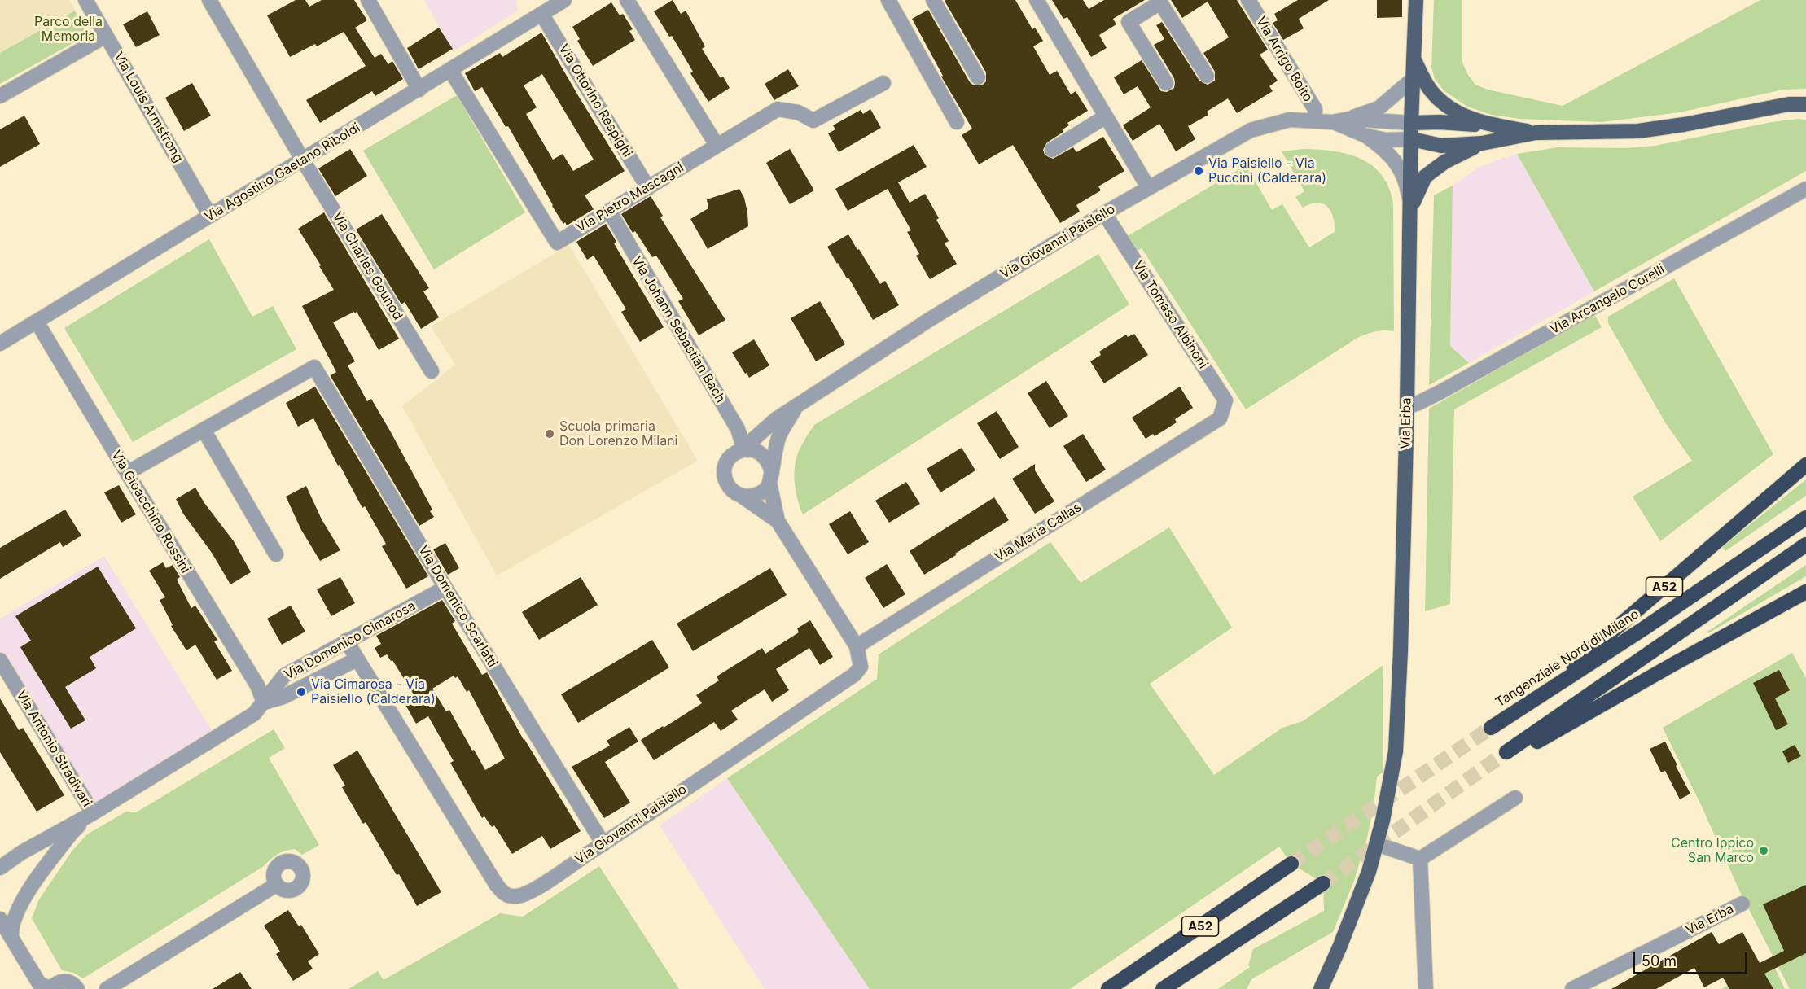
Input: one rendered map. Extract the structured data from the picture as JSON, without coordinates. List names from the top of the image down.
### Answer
{
  "streets": {
    "highway": ["A52", "Tangenziale Nord di Milano"],
    "main road": ["Via Erba"],
    "street": [
      "Via Arrigo Boito",
      "Via Ottorino Respighi",
      "Via Louis Armstrong",
      "Via Agostino Gaetano Riboldi",
      "Via Pietro Mascagni",
      "Via Giovanni Paisiello",
      "Via Charles Gounod",
      "Via Arcangelo Corelli",
      "Via Tomaso Albinoni",
      "Via Johann Sebastian Bach",
      "Via Gioacchino Rossini",
      "Via Maria Callas",
      "Via Domenico Scarlatti",
      "Via Domenico Cimarosa",
      "Via Antonio Stradivari"
    ]
  },
  "crossings": [
    ["Via Arrigo Boito", "Via Giovanni Paisiello"],
    ["Via Ottorino Respighi", "Via Agostino Gaetano Riboldi"],
    ["Via Ottorino Respighi", "Via Pietro Mascagni"],
    ["Via Louis Armstrong", "Via Agostino Gaetano Riboldi"],
    ["Via Agostino Gaetano Riboldi", "Via Pietro Mascagni"],
    ["Via Agostino Gaetano Riboldi", "Via Charles Gounod"],
    ["Via Agostino Gaetano Riboldi", "Via Gioacchino Rossini"],
    ["Via Pietro Mascagni", "Via Johann Sebastian Bach"],
    ["Via Giovanni Paisiello", "Via Tomaso Albinoni"],
    ["Via Giovanni Paisiello", "Via Johann Sebastian Bach"],
    ["Via Giovanni Paisiello", "Via Maria Callas"],
    ["Via Giovanni Paisiello", "Via Domenico Scarlatti"],
    ["Via Giovanni Paisiello", "Via Domenico Cimarosa"],
    ["Via Arcangelo Corelli", "Via Erba"],
    ["Via Tomaso Albinoni", "Via Maria Callas"],
    ["Via Gioacchino Rossini", "Via Domenico Cimarosa"],
    ["A52", "Tangenziale Nord di Milano"],
    ["Via Domenico Scarlatti", "Via Domenico Cimarosa"],
    ["Via Domenico Cimarosa", "Via Antonio Stradivari"]
  ],
  "parks": ["Parco della Memoria"],
  "places": [
    "Via Paisiello - Via Puccini (Calderara)",
    "Scuola primaria Don Lorenzo Milani",
    "Via Cimarosa - Via PaisieIIo (Calderara)",
    "Centro Ippico San Marco"
  ],
  "scale_bar": "50 m"
}
